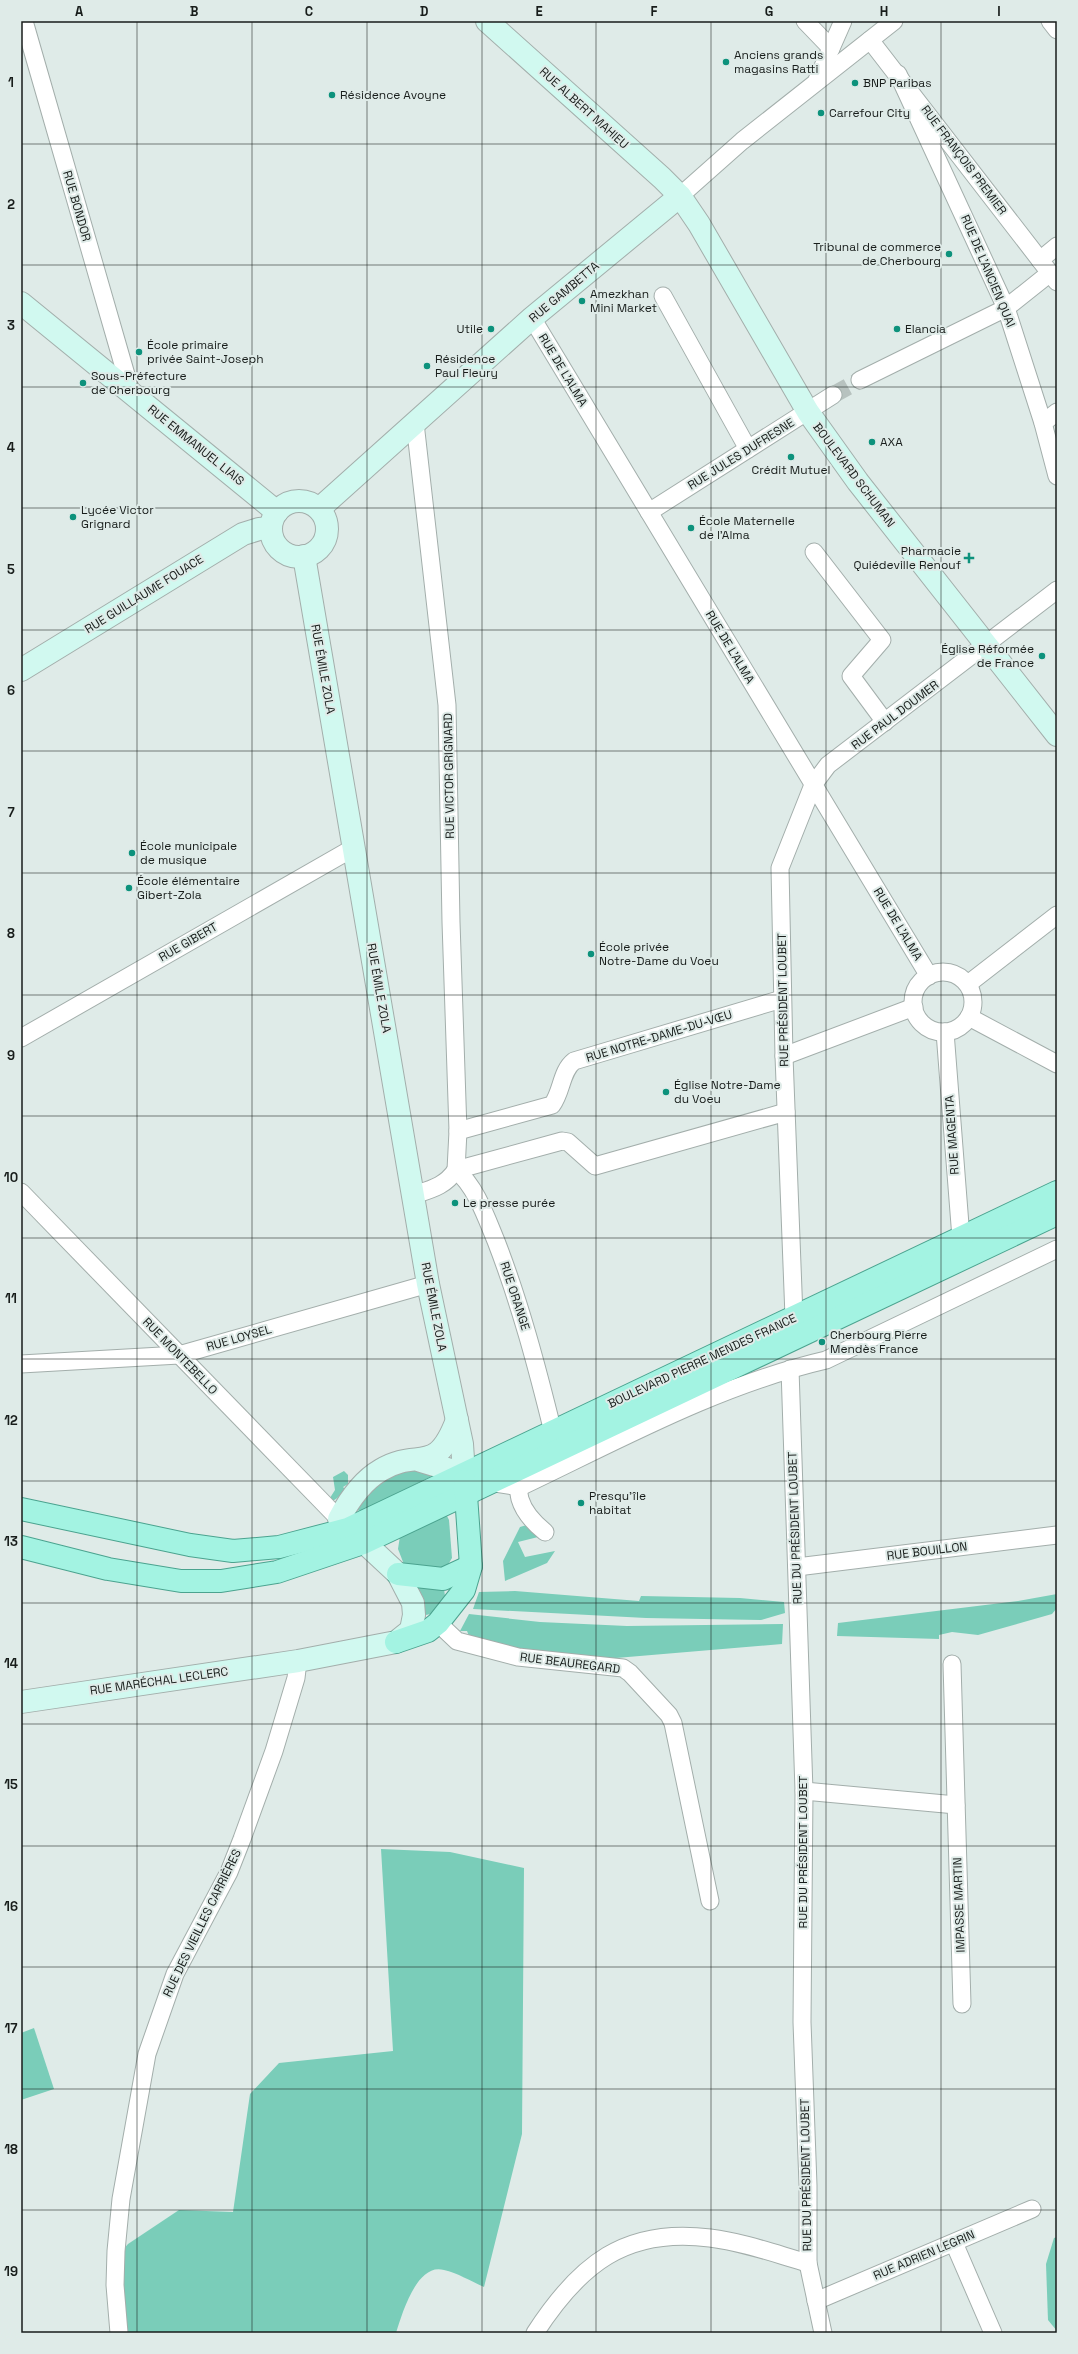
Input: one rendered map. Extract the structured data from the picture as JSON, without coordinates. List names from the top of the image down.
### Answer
{
  "streets": {
    "main road": ["BOULEVARD PIERRE MENDES FRANCE"],
    "street": [
      "RUE ALBERT MAHIEU",
      "RUE FRANÇOIS PREMIER",
      "RUE BONDOR",
      "RUE DE L'ANCIEN QUAI",
      "RUE GAMBETTA",
      "RUE DE L'ALMA",
      "RUE EMMANUEL LIAIS",
      "RUE JULES DUFRESNE",
      "BOULEVARD SCHUMAN",
      "RUE GUILLAUME FOUACE",
      "RUE ÉMILE ZOLA",
      "RUE PAUL DOUMER",
      "RUE VICTOR GRIGNARD",
      "RUE GIBERT",
      "RUE PRÉSIDENT LOUBET",
      "RUE NOTRE-DAME-DU-VŒU",
      "RUE MAGENTA",
      "RUE ORANGE",
      "RUE LOYSEL",
      "RUE MONTEBELLO",
      "RUE DU PRÉSIDENT LOUBET",
      "RUE BOUILLON",
      "RUE BEAUREGARD",
      "RUE MARÉCHAL LECLERC",
      "IMPASSE MARTIN",
      "RUE DES VIEILLES CARRIÈRES",
      "RUE ADRIEN LEGRIN"
    ]
  },
  "crossings": [
    ["RUE ALBERT MAHIEU", "RUE GAMBETTA"],
    ["RUE ALBERT MAHIEU", "BOULEVARD SCHUMAN"],
    ["RUE FRANÇOIS PREMIER", "RUE DE L'ANCIEN QUAI"],
    ["RUE FRANÇOIS PREMIER", "RUE GAMBETTA"],
    ["RUE BONDOR", "RUE EMMANUEL LIAIS"],
    ["RUE GAMBETTA", "RUE DE L'ALMA"],
    ["RUE GAMBETTA", "RUE EMMANUEL LIAIS"],
    ["RUE GAMBETTA", "BOULEVARD SCHUMAN"],
    ["RUE GAMBETTA", "RUE GUILLAUME FOUACE"],
    ["RUE GAMBETTA", "RUE ÉMILE ZOLA"],
    ["RUE GAMBETTA", "RUE VICTOR GRIGNARD"],
    ["RUE DE L'ALMA", "RUE JULES DUFRESNE"],
    ["RUE DE L'ALMA", "RUE PAUL DOUMER"],
    ["RUE DE L'ALMA", "RUE PRÉSIDENT LOUBET"],
    ["RUE DE L'ALMA", "RUE MAGENTA"],
    ["RUE EMMANUEL LIAIS", "RUE GUILLAUME FOUACE"],
    ["RUE EMMANUEL LIAIS", "RUE ÉMILE ZOLA"],
    ["RUE JULES DUFRESNE", "BOULEVARD SCHUMAN"],
    ["BOULEVARD SCHUMAN", "RUE PAUL DOUMER"],
    ["RUE GUILLAUME FOUACE", "RUE ÉMILE ZOLA"],
    ["RUE ÉMILE ZOLA", "RUE GIBERT"],
    ["RUE ÉMILE ZOLA", "RUE LOYSEL"],
    ["RUE ÉMILE ZOLA", "BOULEVARD PIERRE MENDES FRANCE"],
    ["RUE PAUL DOUMER", "RUE PRÉSIDENT LOUBET"],
    ["RUE VICTOR GRIGNARD", "RUE NOTRE-DAME-DU-VŒU"],
    ["RUE PRÉSIDENT LOUBET", "RUE NOTRE-DAME-DU-VŒU"],
    ["RUE PRÉSIDENT LOUBET", "BOULEVARD PIERRE MENDES FRANCE"],
    ["RUE MAGENTA", "BOULEVARD PIERRE MENDES FRANCE"],
    ["RUE ORANGE", "BOULEVARD PIERRE MENDES FRANCE"],
    ["RUE LOYSEL", "RUE MONTEBELLO"],
    ["RUE MONTEBELLO", "BOULEVARD PIERRE MENDES FRANCE"],
    ["BOULEVARD PIERRE MENDES FRANCE", "RUE DU PRÉSIDENT LOUBET"],
    ["RUE DU PRÉSIDENT LOUBET", "RUE BOUILLON"],
    ["RUE DU PRÉSIDENT LOUBET", "RUE ADRIEN LEGRIN"],
    ["RUE MARÉCHAL LECLERC", "RUE DES VIEILLES CARRIÈRES"]
  ],
  "places": {
    "other": [
      "Anciens grands magasins Ratti",
      "BNP Paribas",
      "Résidence Avoyne",
      "Carrefour City",
      "Tribunal de commerce de Cherbourg",
      "Amezkhan Mini Market",
      "Utile",
      "Elancia",
      "École primaire privée Saint-Joseph",
      "Résidence Paul Fleury",
      "Sous-Préfecture de Cherbourg",
      "AXA",
      "Crédit Mutuel",
      "Lycée Victor Grignard",
      "École Maternelle de l'Alma",
      "Église Réformée de France",
      "École municipale de musique",
      "École élémentaire Gibert-Zola",
      "École privée Notre-Dame du Voeu",
      "Église Notre-Dame du Voeu",
      "Le presse purée",
      "Cherbourg Pierre Mendès France",
      "Presqu'île habitat"
    ],
    "health": ["Pharmacie Quiédeville Renouf"]
  },
  "grid": {
    "columns": [
      "A",
      "B",
      "C",
      "D",
      "E",
      "F",
      "G",
      "H",
      "I"
    ],
    "rows": [
      "1",
      "2",
      "3",
      "4",
      "5",
      "6",
      "7",
      "8",
      "9",
      "10",
      "11",
      "12",
      "13",
      "14",
      "15",
      "16",
      "17",
      "18",
      "19"
    ]
  }
}
